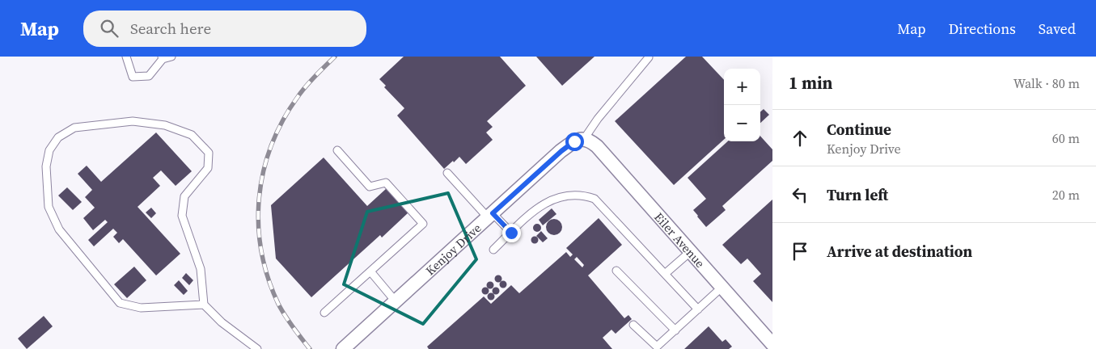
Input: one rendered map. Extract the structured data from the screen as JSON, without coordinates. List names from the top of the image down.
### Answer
{
  "streets": {
    "street": ["Eiler Avenue", "Kenjoy Drive"]
  },
  "crossings": [
    ["Eiler Avenue", "Kenjoy Drive"]
  ],
  "page": {
    "header": "Map",
    "search": "Search here",
    "nav": ["Map", "Directions", "Saved"],
    "heading": ["1 min", "Walk · 80 m"],
    "map_buttons": ["+", "−"],
    "list": [
      ["Continue", "Kenjoy Drive", "60 m"],
      ["Turn left", "20 m"],
      "Arrive at destination"
    ]
  }
}
